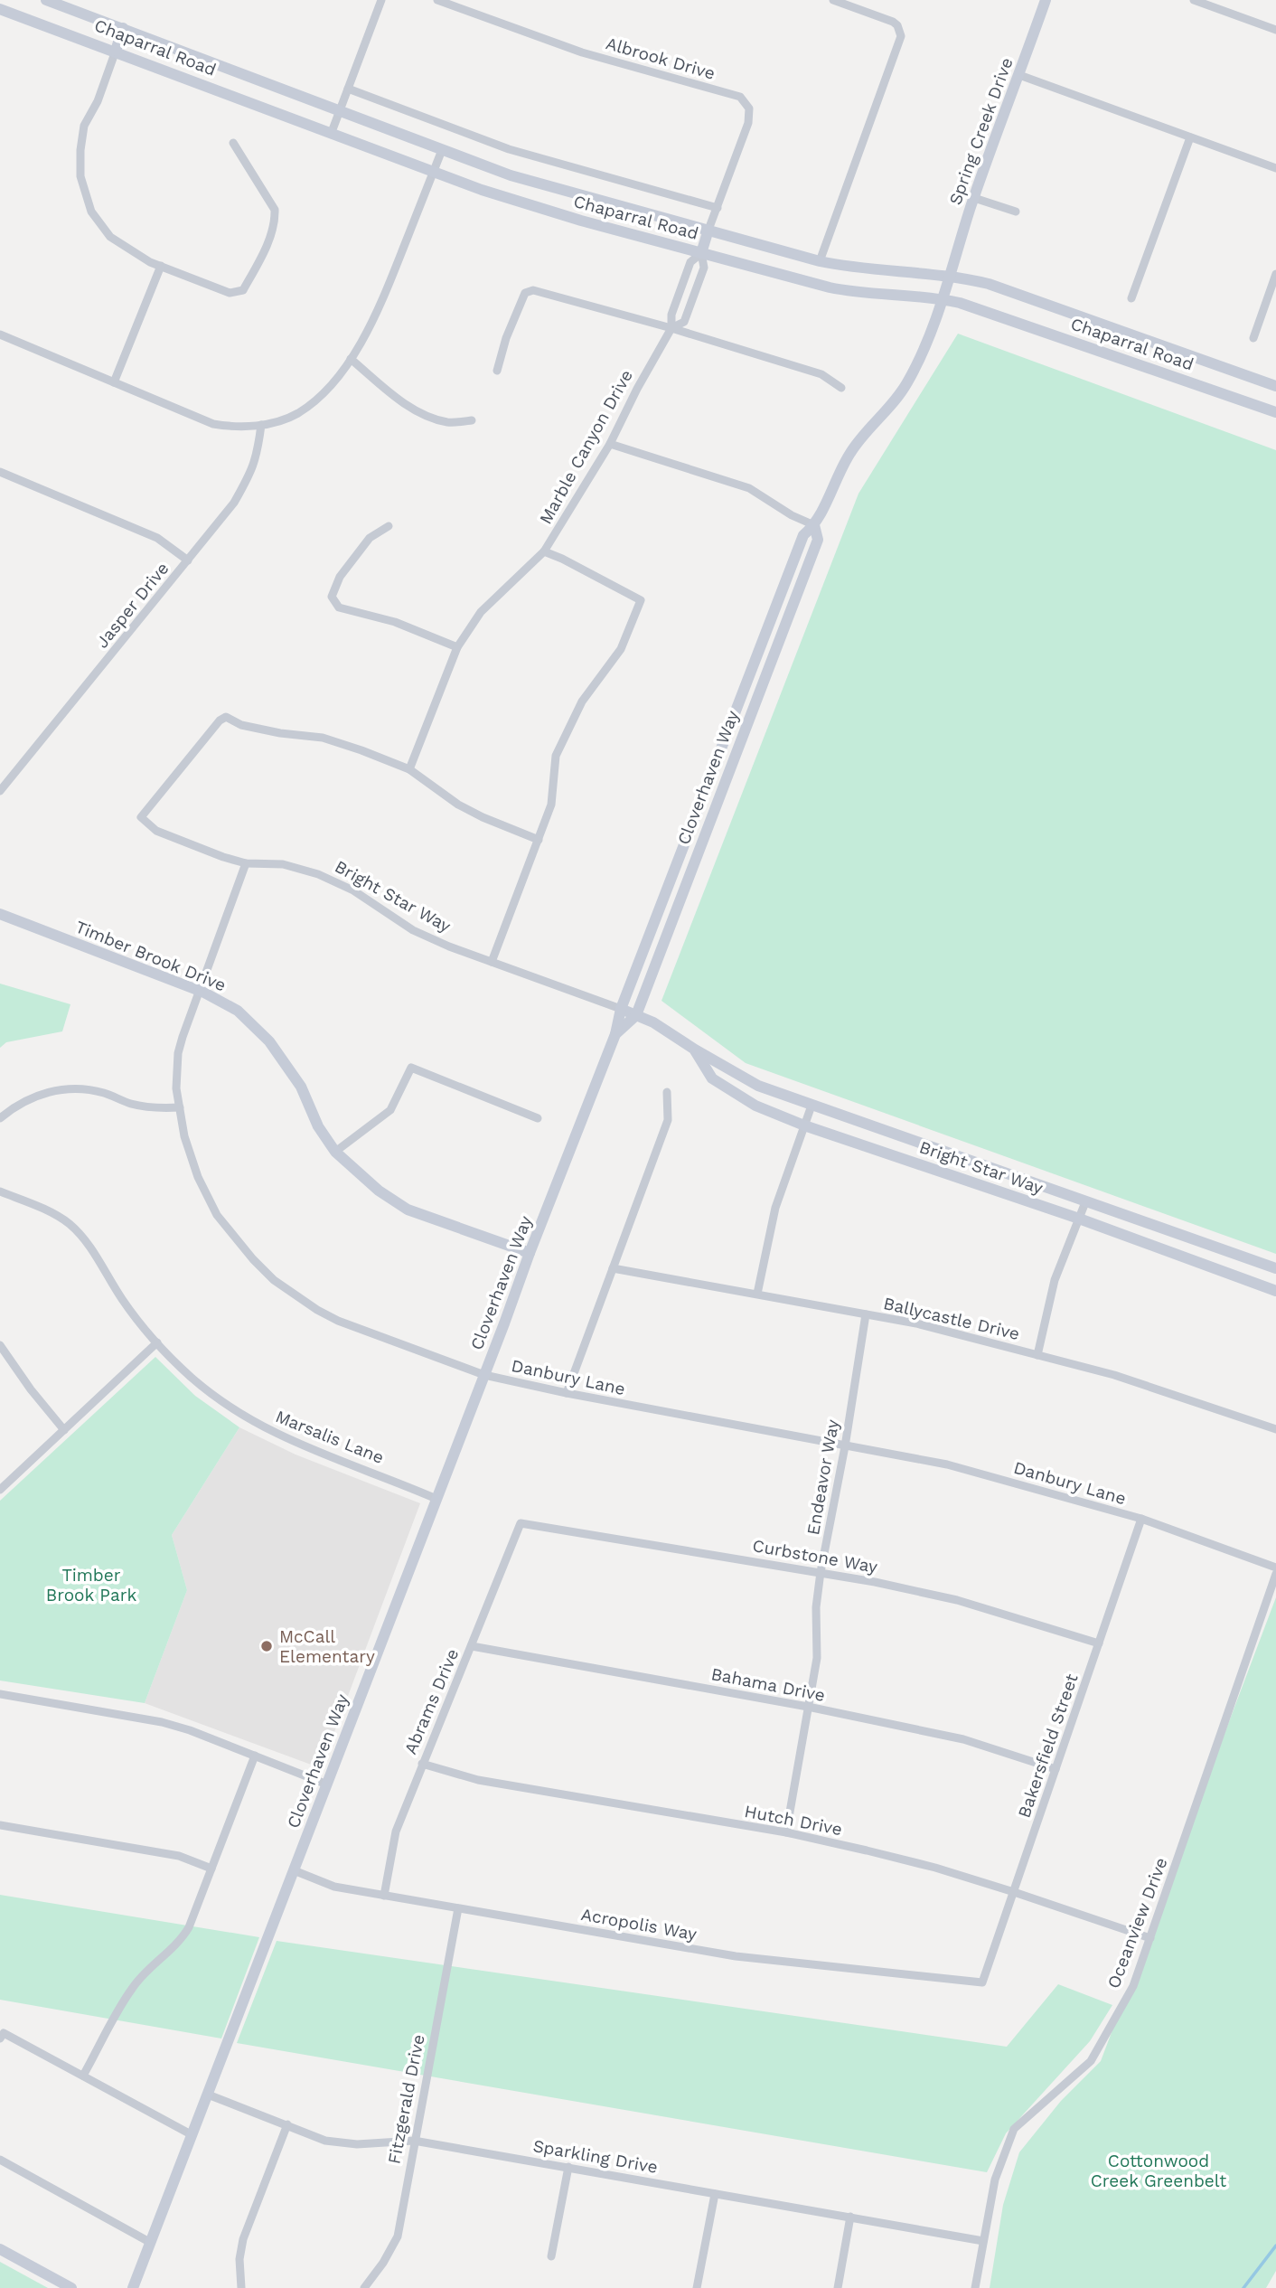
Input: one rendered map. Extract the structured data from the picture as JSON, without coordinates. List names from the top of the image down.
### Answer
{
  "streets": {
    "street": [
      "Chaparral Road",
      "Albrook Drive",
      "Spring Creek Drive",
      "Marble Canyon Drive",
      "Jasper Drive",
      "Cloverhaven Way",
      "Bright Star Way",
      "Timber Brook Drive",
      "Ballycastle Drive",
      "Danbury Lane",
      "Marsalis Lane",
      "Endeavor Way",
      "Curbstone Way",
      "Bahama Drive",
      "Abrams Drive",
      "Bakersfield Street",
      "Hutch Drive",
      "Oceanview Drive",
      "Acropolis Way",
      "Fitzgerald Drive",
      "Sparkling Drive"
    ]
  },
  "crossings": [
    ["Chaparral Road", "Albrook Drive"],
    ["Chaparral Road", "Spring Creek Drive"],
    ["Chaparral Road", "Marble Canyon Drive"],
    ["Chaparral Road", "Cloverhaven Way"],
    ["Spring Creek Drive", "Cloverhaven Way"],
    ["Marble Canyon Drive", "Bright Star Way"],
    ["Cloverhaven Way", "Bright Star Way"],
    ["Cloverhaven Way", "Timber Brook Drive"],
    ["Cloverhaven Way", "Danbury Lane"],
    ["Cloverhaven Way", "Marsalis Lane"],
    ["Cloverhaven Way", "Acropolis Way"],
    ["Cloverhaven Way", "Sparkling Drive"],
    ["Bright Star Way", "Danbury Lane"],
    ["Timber Brook Drive", "Danbury Lane"],
    ["Ballycastle Drive", "Endeavor Way"],
    ["Danbury Lane", "Endeavor Way"],
    ["Danbury Lane", "Bakersfield Street"],
    ["Endeavor Way", "Curbstone Way"],
    ["Endeavor Way", "Bahama Drive"],
    ["Endeavor Way", "Hutch Drive"],
    ["Curbstone Way", "Abrams Drive"],
    ["Curbstone Way", "Bakersfield Street"],
    ["Bahama Drive", "Abrams Drive"],
    ["Bahama Drive", "Bakersfield Street"],
    ["Abrams Drive", "Hutch Drive"],
    ["Abrams Drive", "Acropolis Way"],
    ["Bakersfield Street", "Hutch Drive"],
    ["Bakersfield Street", "Acropolis Way"],
    ["Hutch Drive", "Oceanview Drive"],
    ["Oceanview Drive", "Sparkling Drive"],
    ["Acropolis Way", "Fitzgerald Drive"],
    ["Fitzgerald Drive", "Sparkling Drive"]
  ],
  "parks": ["Timber Brook Park", "Cottonwood Creek Greenbelt"],
  "places": ["McCall Elementary"]
}
